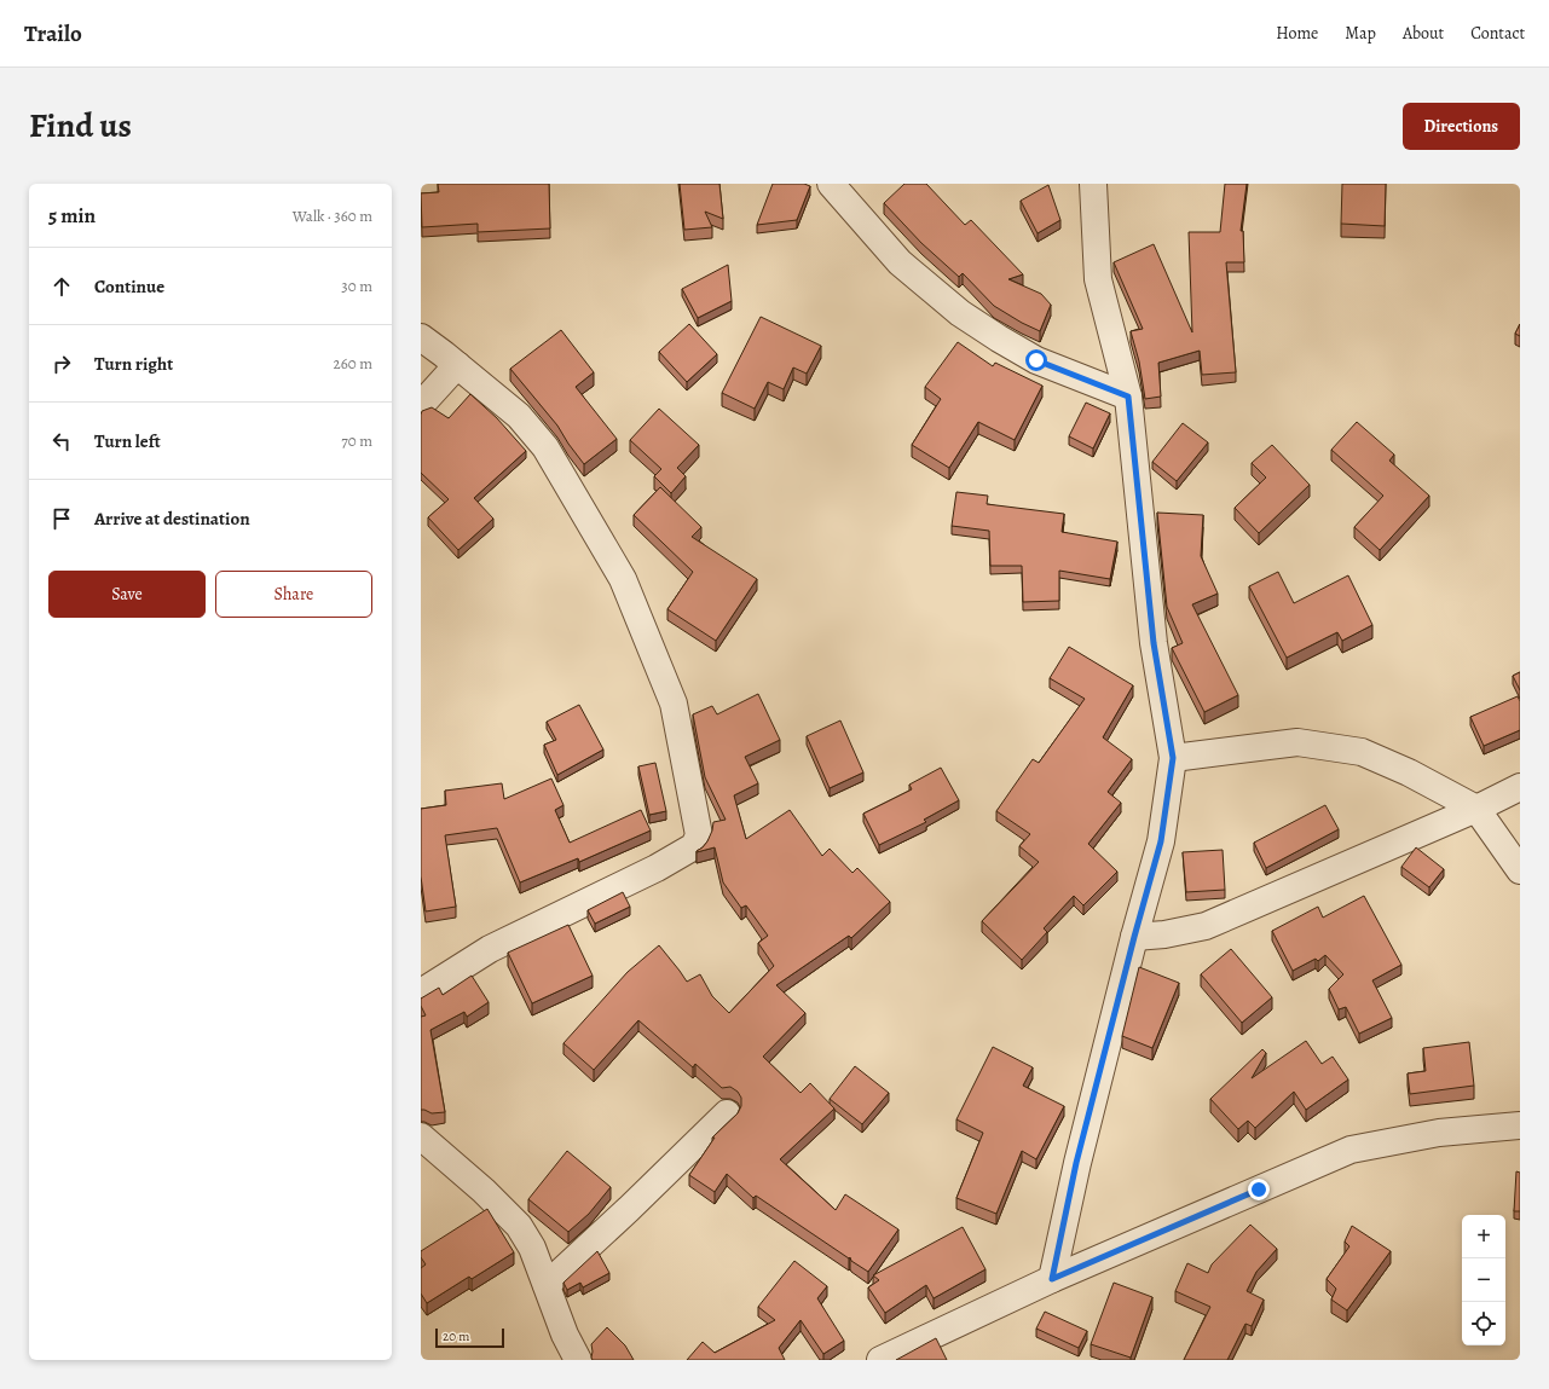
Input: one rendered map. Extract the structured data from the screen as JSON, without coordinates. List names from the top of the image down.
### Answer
{
  "scale_bar": "20 m",
  "page": {
    "header": "Trailo",
    "nav": [
      "Home",
      "Map",
      "About",
      "Contact"
    ],
    "title": "Find us",
    "buttons": [
      "Directions",
      ["Save", "Share"]
    ],
    "heading": ["5 min", "Walk · 360 m"],
    "list": [
      ["Continue", "30 m"],
      ["Turn right", "260 m"],
      ["Turn left", "70 m"],
      "Arrive at destination"
    ],
    "map_buttons": ["+", "−"],
    "scale": "20 m"
  }
}
